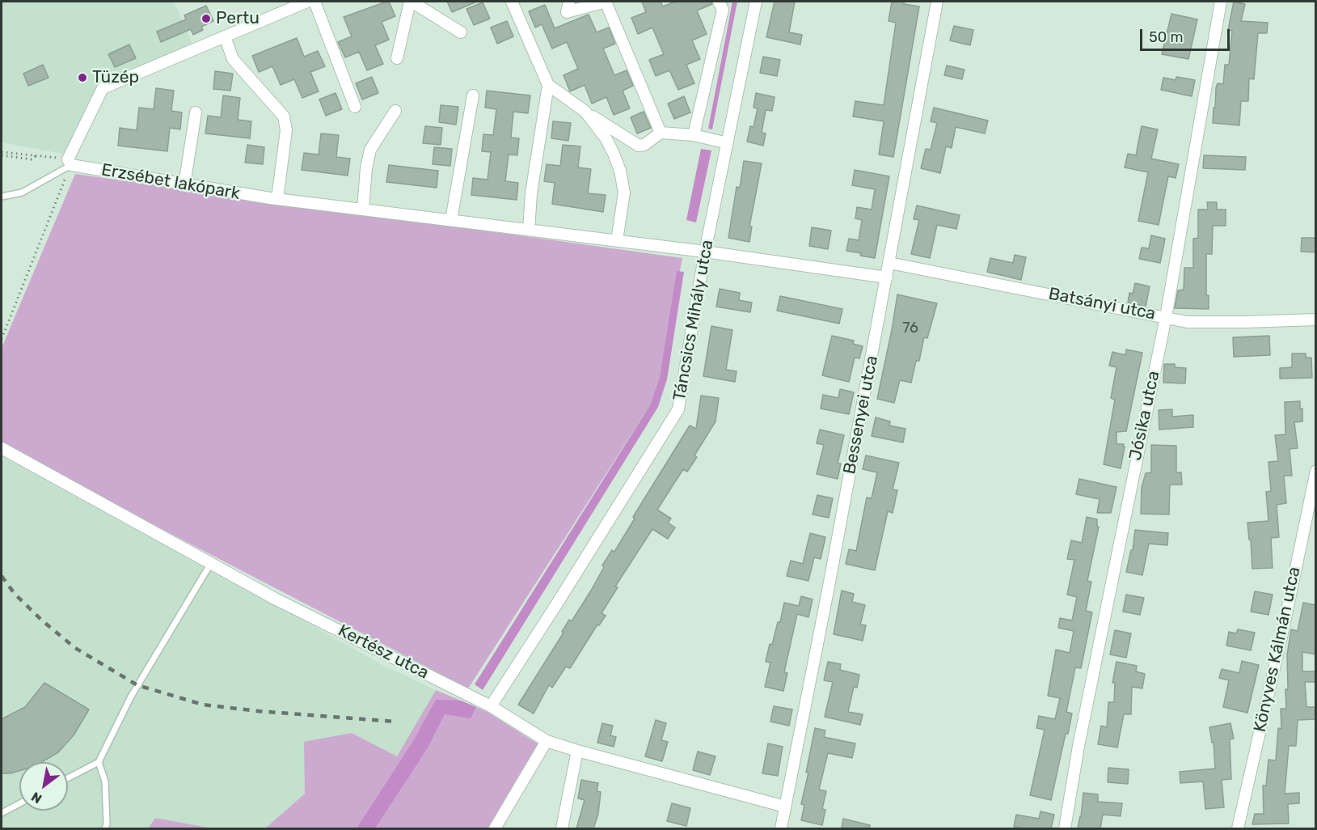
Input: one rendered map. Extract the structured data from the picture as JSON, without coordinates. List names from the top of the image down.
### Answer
{
  "streets": {
    "street": [
      "Erzsébet lakópark",
      "Batsányi utca",
      "Táncsics Mihály utca",
      "Bessenyei utca",
      "Jósika utca",
      "Könyves Kálmán utca",
      "Kertész utca"
    ]
  },
  "crossings": [
    ["Erzsébet lakópark", "Táncsics Mihály utca"],
    ["Batsányi utca", "Bessenyei utca"],
    ["Batsányi utca", "Jósika utca"],
    ["Táncsics Mihály utca", "Kertész utca"],
    ["Bessenyei utca", "Kertész utca"]
  ],
  "places": ["Pertu", "Tüzép"],
  "house_numbers": ["76"],
  "scale_bar": "50 m",
  "north": "bottom left"
}
